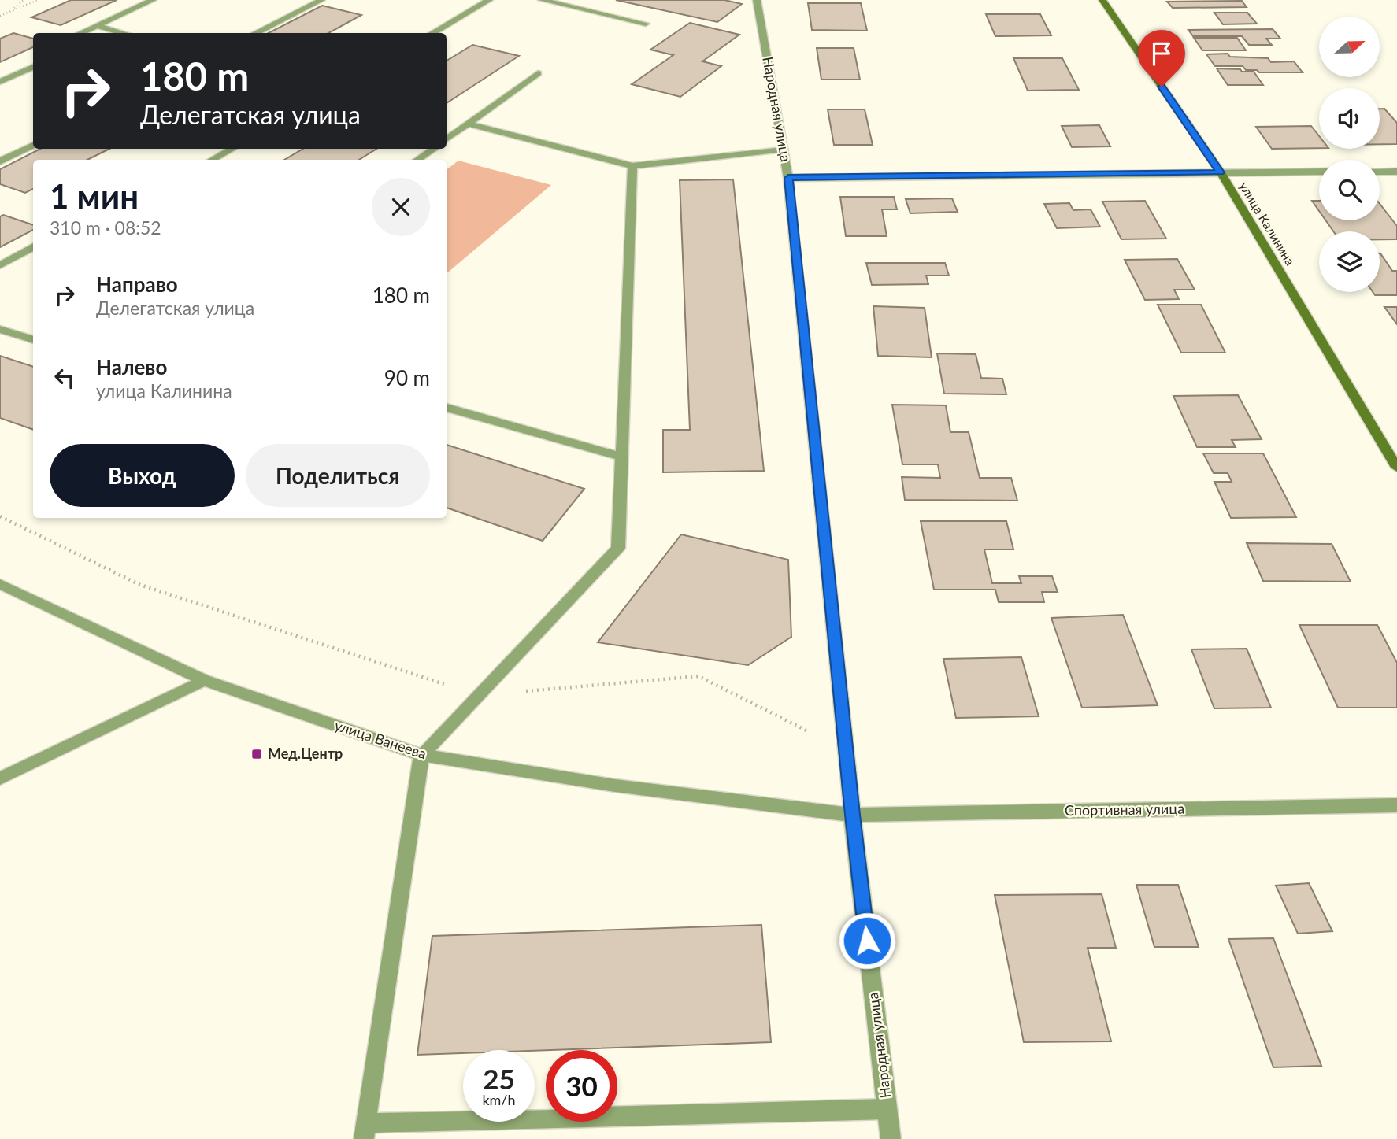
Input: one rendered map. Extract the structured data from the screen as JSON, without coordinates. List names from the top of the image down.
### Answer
{
  "streets": {
    "street": [
      "Народная улица",
      "улица Калинина",
      "улица Ванеева",
      "Спортивная улица"
    ]
  },
  "crossings": [
    ["Народная улица", "улица Ванеева"],
    ["Народная улица", "Спортивная улица"],
    ["улица Ванеева", "Спортивная улица"]
  ],
  "places": {
    "transit": ["Мед.Центр"]
  },
  "north": "right",
  "page": {
    "turn": ["180 m", "Делегатская улица"],
    "heading": ["1 мин", "310 m · 08:52"],
    "list": [
      {
        "name": "Направо",
        "note": "Делегатская улица",
        "value": "180 m"
      },
      {
        "name": "Налево",
        "note": "улица Калинина",
        "value": "90 m"
      }
    ],
    "buttons": ["Выход", "Поделиться"],
    "speed": "25 km/h",
    "limit": "30"
  }
}
